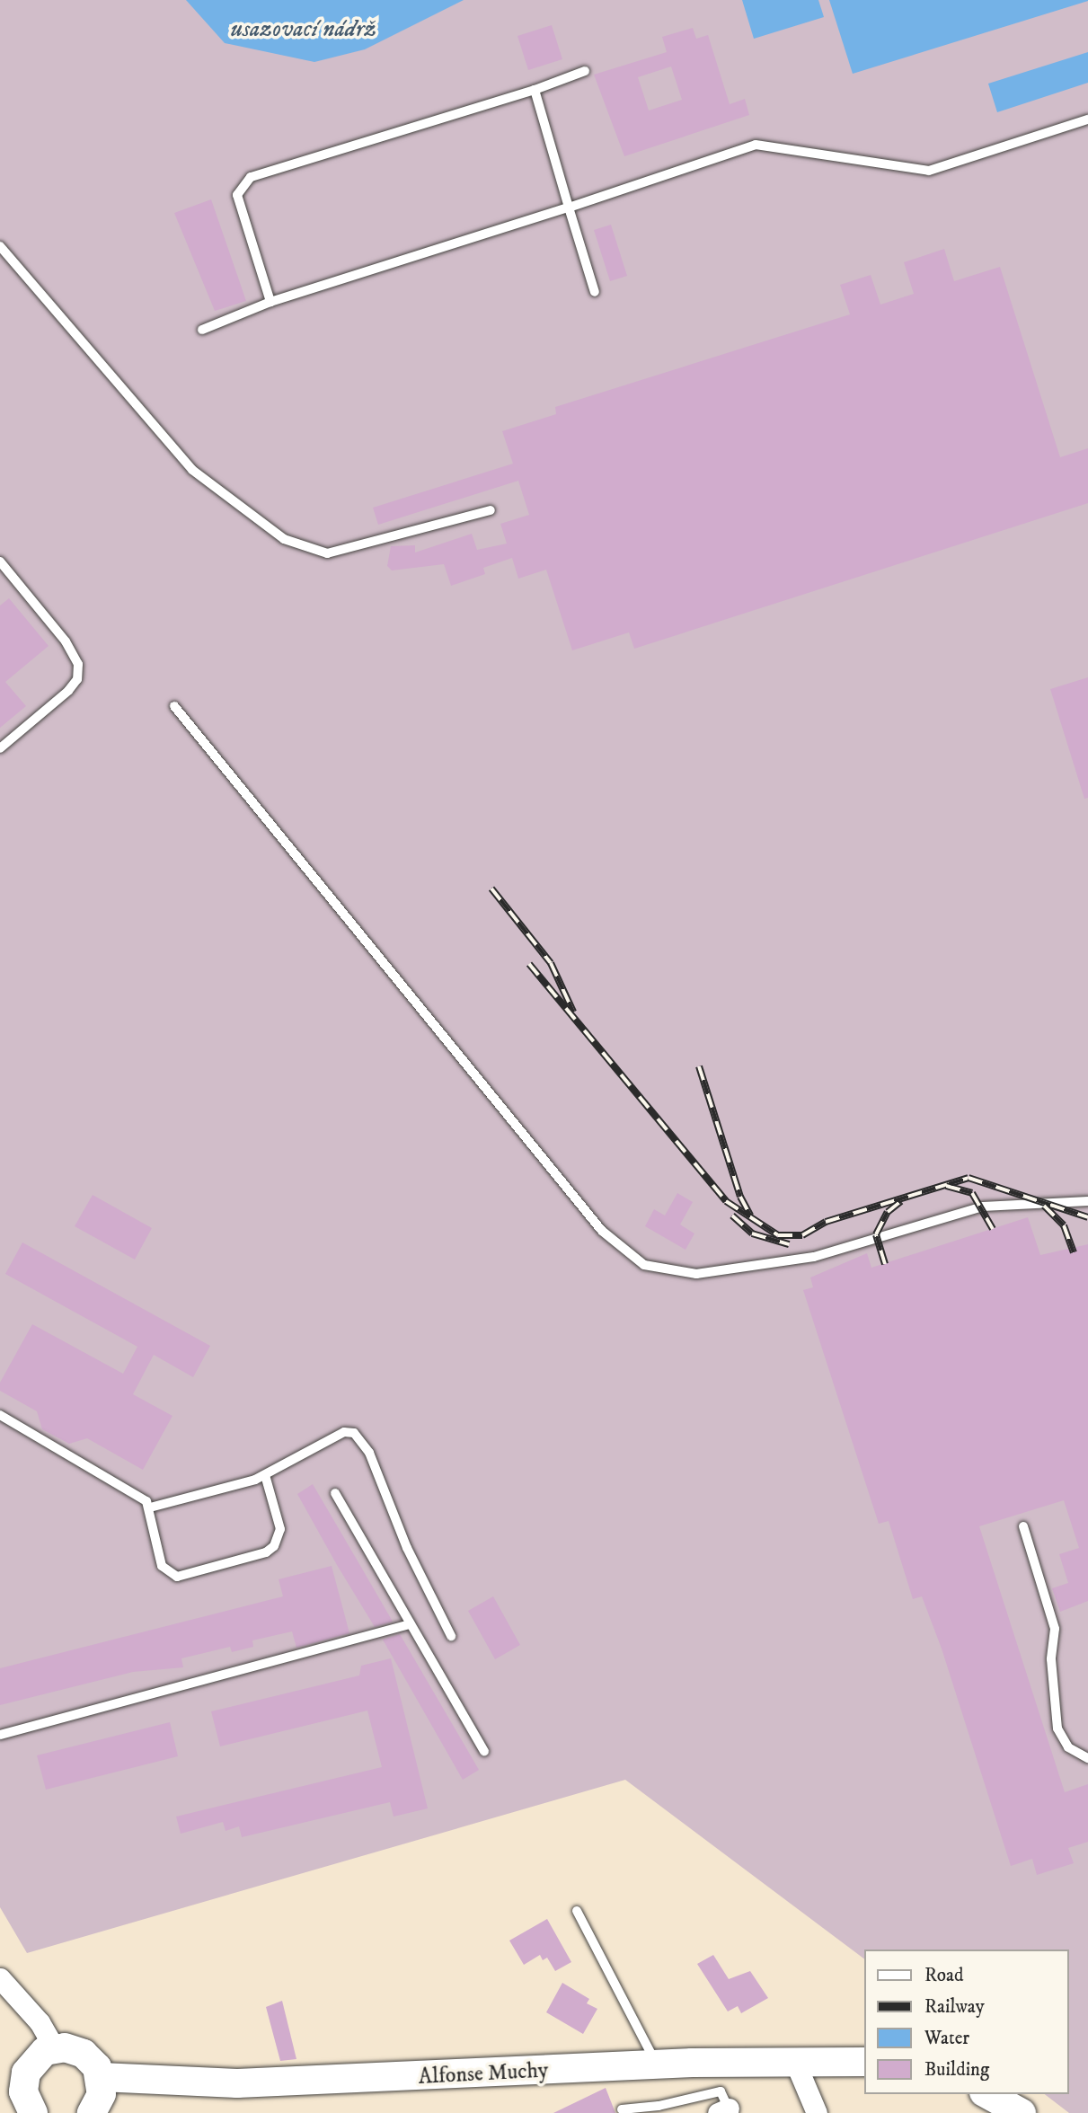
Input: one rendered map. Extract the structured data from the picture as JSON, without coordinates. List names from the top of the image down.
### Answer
{
  "streets": {
    "main road": ["Alfonse Muchy"]
  },
  "water": ["usazovací nádrž"],
  "legend": [
    "Road",
    "Railway",
    "Water",
    "Building"
  ]
}
